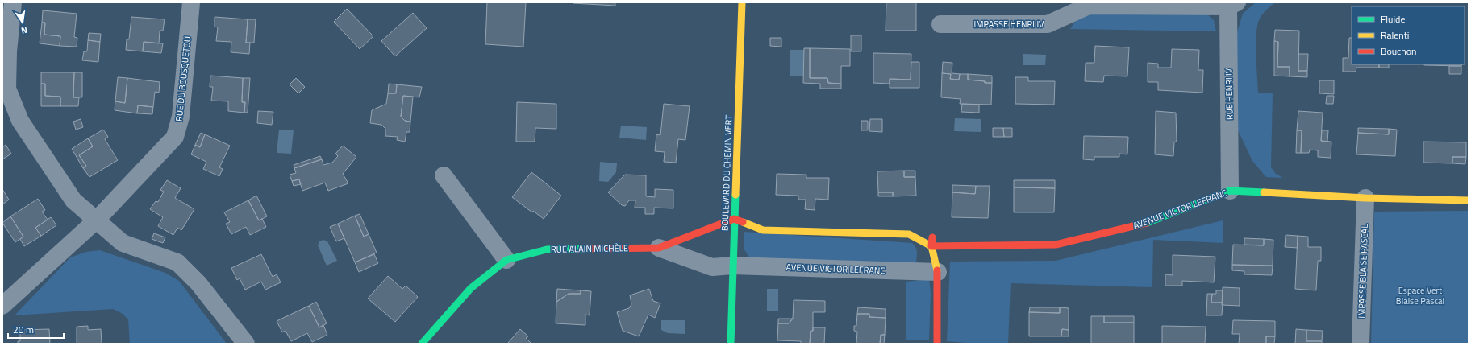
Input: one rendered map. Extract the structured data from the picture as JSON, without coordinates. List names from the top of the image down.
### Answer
{
  "streets": {
    "street": [
      "IMPASSE HENRI IV",
      "RUE DU BOUSQUETOU",
      "RUE HENRI IV",
      "BOULEVARD DU CHEMIN VERT",
      "AVENUE VICTOR LEFRANC",
      "RUE ALAIN MICHÈLE",
      "IMPASSE BLAISE PASCAL"
    ]
  },
  "crossings": [
    ["IMPASSE HENRI IV", "RUE HENRI IV"],
    ["RUE HENRI IV", "AVENUE VICTOR LEFRANC"],
    ["BOULEVARD DU CHEMIN VERT", "AVENUE VICTOR LEFRANC"],
    ["BOULEVARD DU CHEMIN VERT", "RUE ALAIN MICHÈLE"],
    ["AVENUE VICTOR LEFRANC", "RUE ALAIN MICHÈLE"],
    ["AVENUE VICTOR LEFRANC", "IMPASSE BLAISE PASCAL"]
  ],
  "parks": ["Espace Vert Blaise Pascal"],
  "legend": ["Fluide", "Ralenti", "Bouchon"],
  "scale_bar": "20 m",
  "north": "bottom"
}
